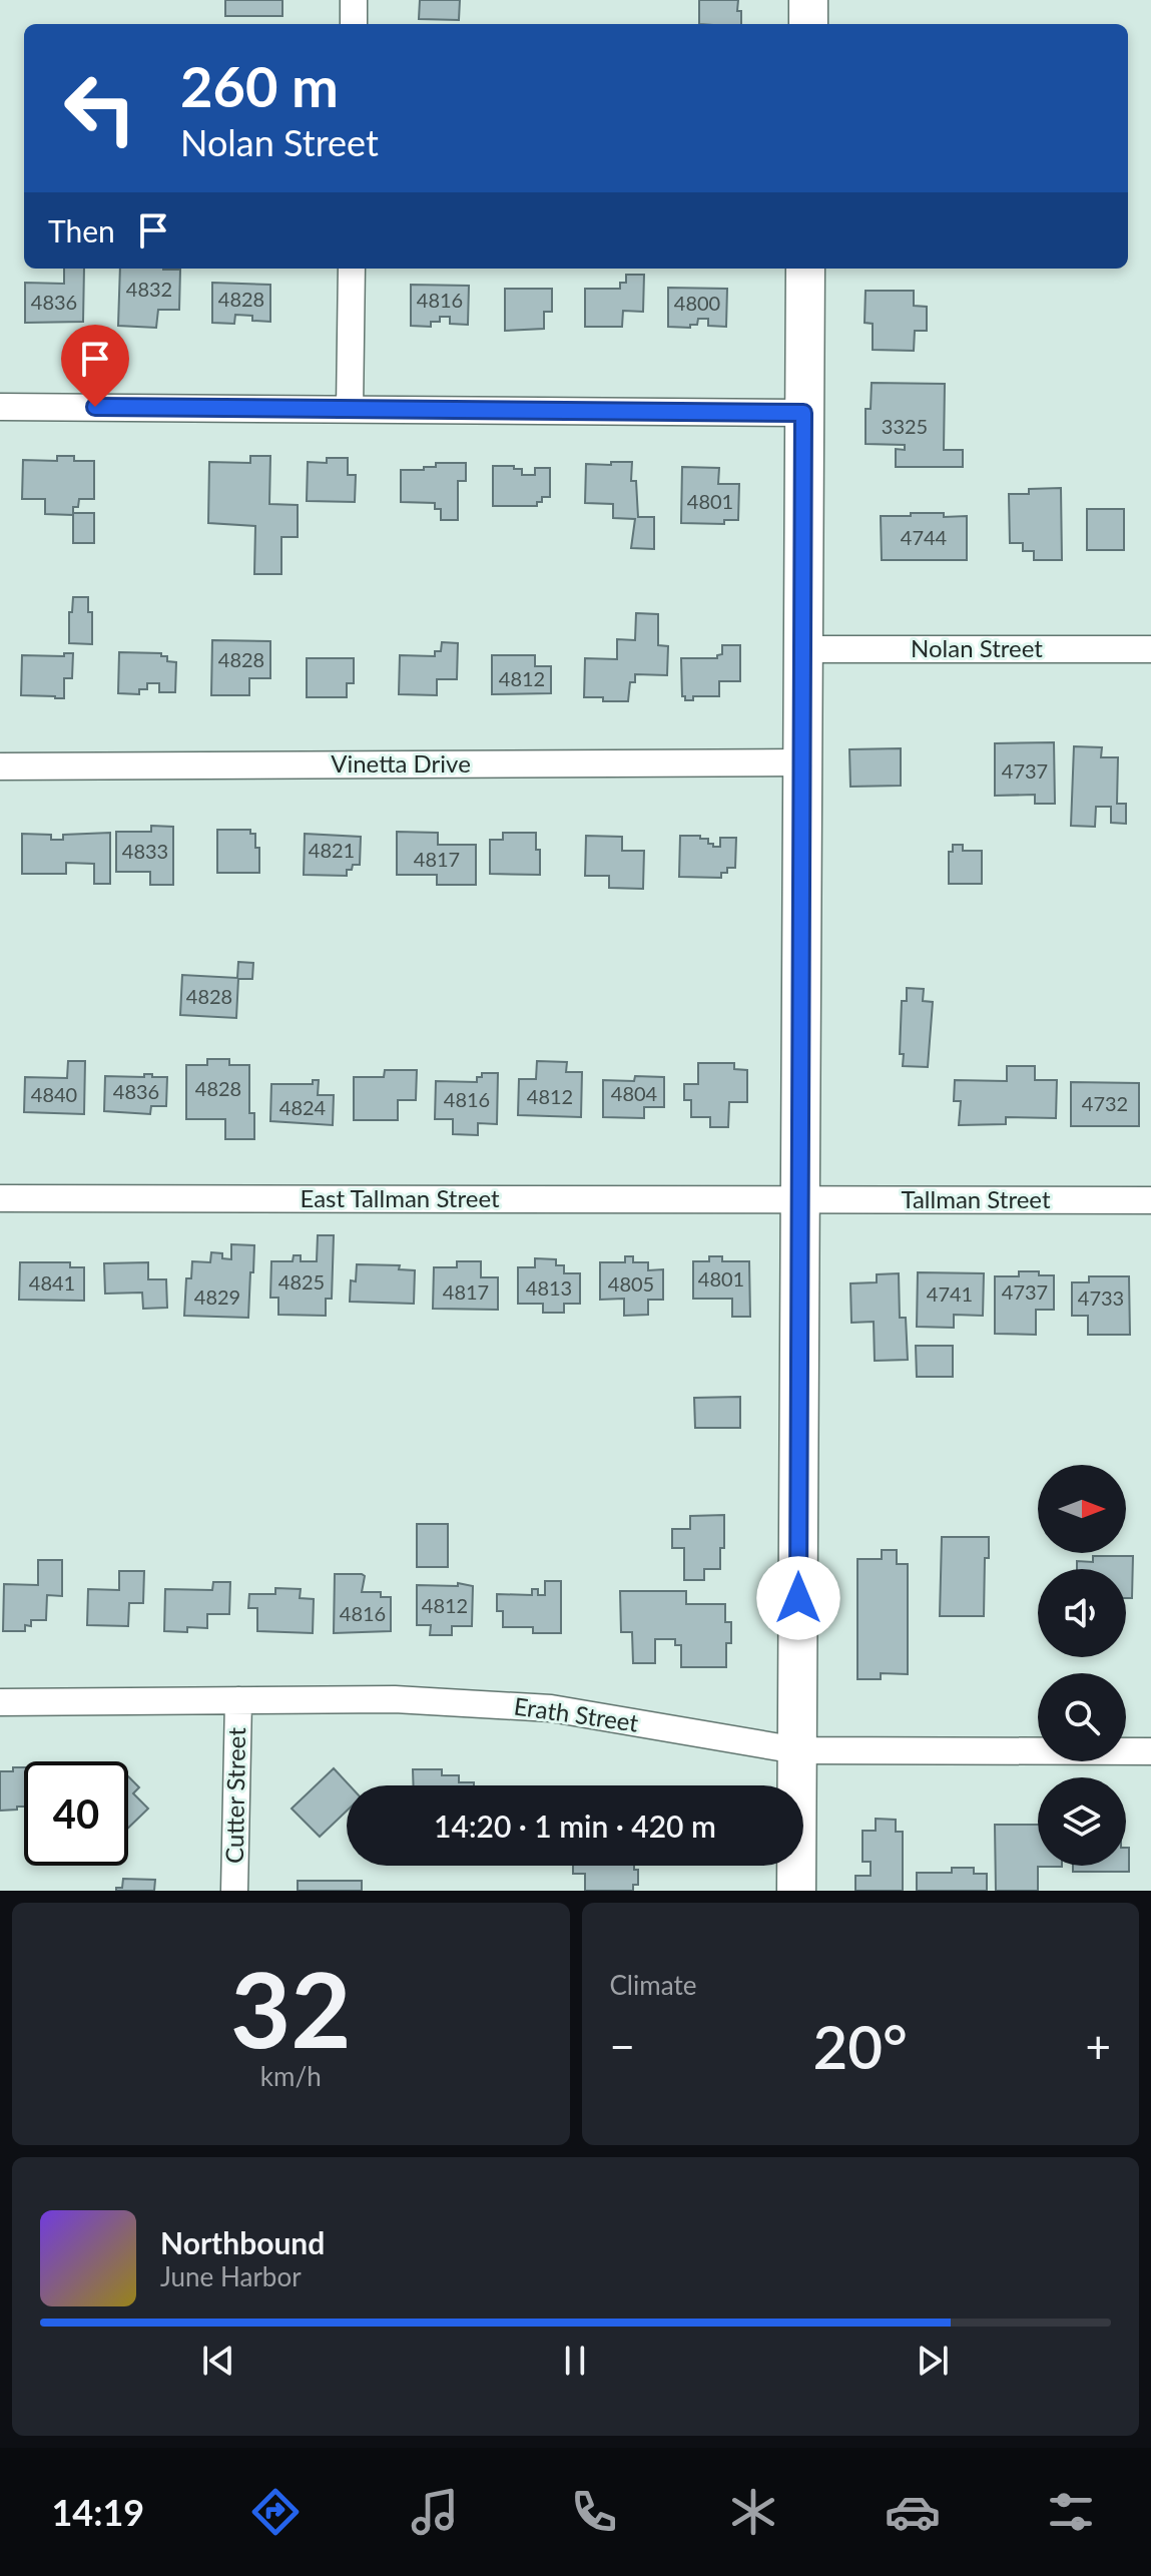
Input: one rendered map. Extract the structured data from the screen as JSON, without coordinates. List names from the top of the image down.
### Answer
{
  "streets": {
    "street": [
      "Nolan Street",
      "Vinetta Drive",
      "East Tallman Street",
      "Tallman Street",
      "Erath Street",
      "Cutter Street"
    ]
  },
  "crossings": [
    ["East Tallman Street", "Tallman Street"],
    ["Erath Street", "Cutter Street"]
  ],
  "house_numbers": [
    "4832",
    "4828",
    "4816",
    "4836",
    "4800",
    "3325",
    "4801",
    "4744",
    "4828",
    "4812",
    "4737",
    "4821",
    "4833",
    "4817",
    "4828",
    "4828",
    "4836",
    "4804",
    "4840",
    "4812",
    "4816",
    "4732",
    "4824",
    "4801",
    "4825",
    "4841",
    "4805",
    "4813",
    "4817",
    "4737",
    "4741",
    "4829",
    "4733",
    "4812",
    "4816"
  ],
  "north": "right",
  "page": {
    "turn": ["260 m", "Nolan Street"],
    "then": "Then",
    "limit": "40",
    "trip": "14:20 · 1 min · 420 m",
    "tile": [
      ["32", "km/h"],
      "Climate"
    ],
    "heat": ["−", "20°", "+"],
    "song": ["Northbound", "June Harbor"],
    "tabs": "14:19"
  }
}
